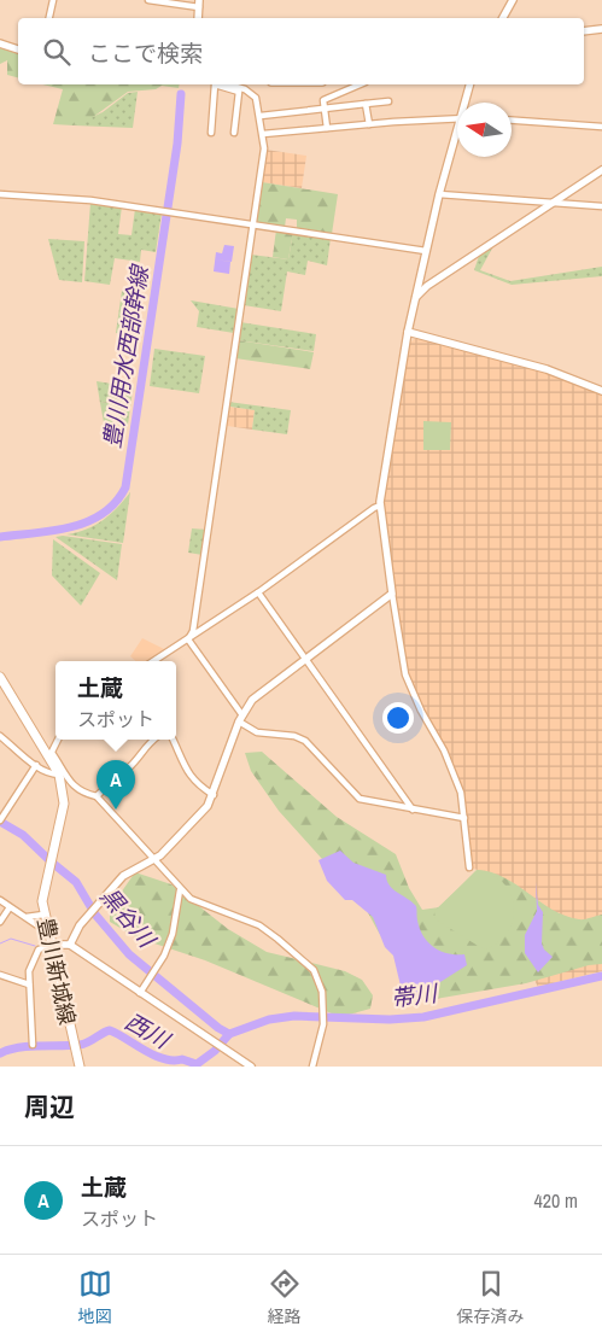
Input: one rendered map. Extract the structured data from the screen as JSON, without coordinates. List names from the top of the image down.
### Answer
{
  "streets": {
    "main road": ["豊川新城線"]
  },
  "water": [
    "豊川用水西部幹線",
    "黒谷川",
    "帯川",
    "西川"
  ],
  "north": "left",
  "page": {
    "search": "ここで検索",
    "popup": ["土蔵", "スポット"],
    "pins": "A",
    "heading": "周辺",
    "list": [
      {
        "mark": "A",
        "name": "土蔵",
        "note": "スポット",
        "value": "420 m"
      }
    ],
    "nav": ["地図", "経路", "保存済み"]
  }
}
